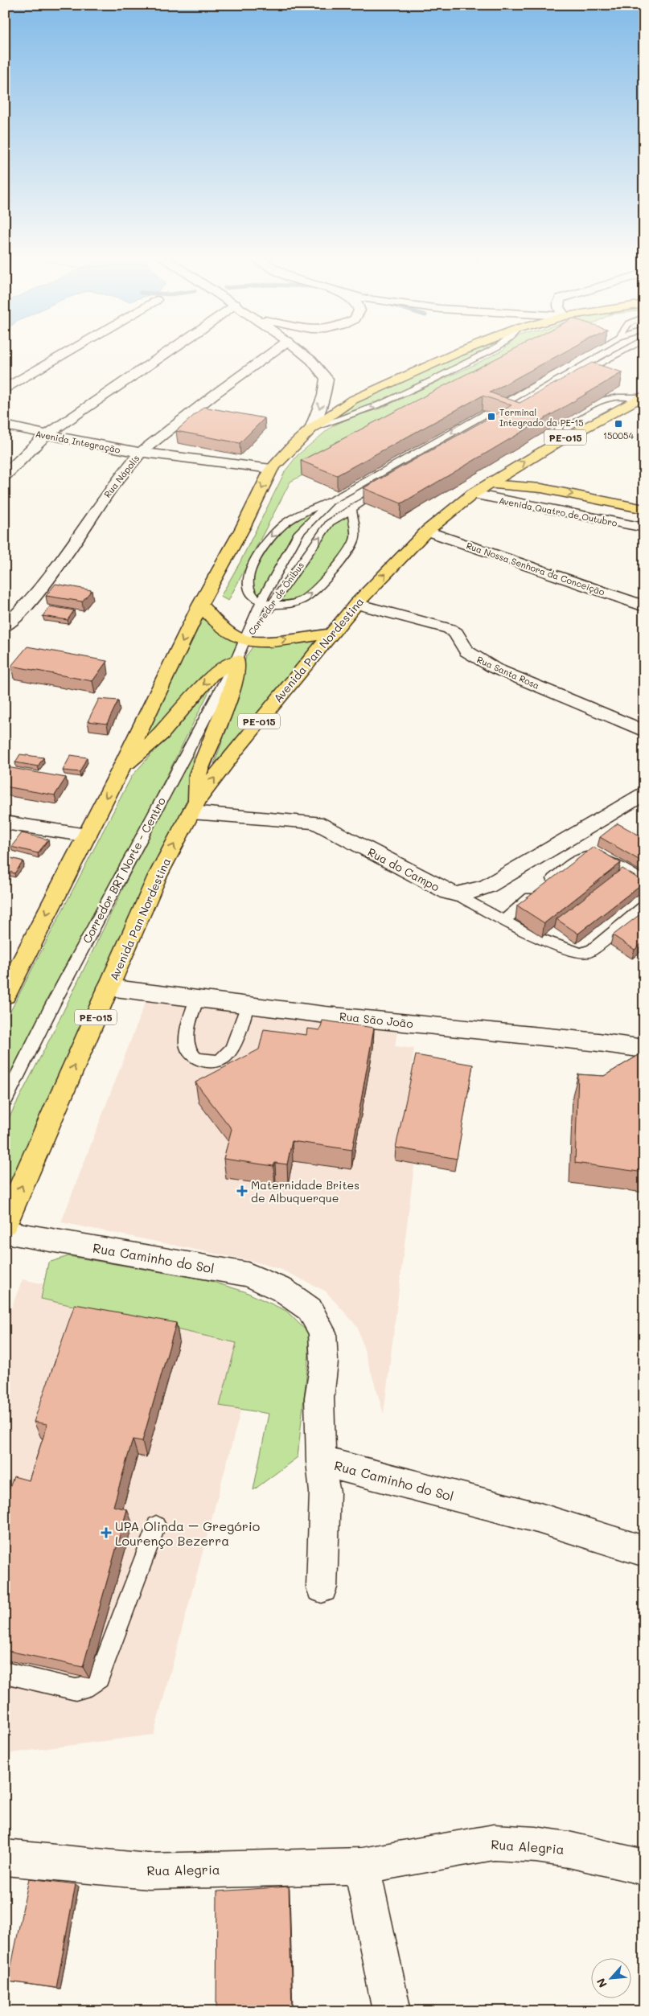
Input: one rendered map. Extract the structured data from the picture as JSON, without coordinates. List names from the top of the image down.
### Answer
{
  "streets": {
    "main road": ["PE-015", "Avenida Pan Nordestina"],
    "street": [
      "Avenida Integração",
      "Rua Nápolis",
      "Avenida Quatro de Outubro",
      "Rua Nossa Senhora da Conceição",
      "Rua Santa Rosa",
      "Rua do Campo",
      "Rua São João",
      "Rua Caminho do Sol",
      "Rua Alegria"
    ],
    "lane": ["Corredor de Ônibus", "Corredor BRT Norte - Centro"]
  },
  "crossings": [
    ["Avenida Integração", "Rua Nápolis"],
    ["Avenida Quatro de Outubro", "Avenida Pan Nordestina"],
    ["Rua Nossa Senhora da Conceição", "Avenida Pan Nordestina"],
    ["Corredor de Ônibus", "Corredor BRT Norte - Centro"],
    ["Avenida Pan Nordestina", "Rua Santa Rosa"],
    ["Avenida Pan Nordestina", "Rua do Campo"],
    ["Avenida Pan Nordestina", "Rua São João"]
  ],
  "places": {
    "transit": ["Terminal Integrado da PE-15", "150054"],
    "health": ["Maternidade Brites de Albuquerque", "UPA Olinda – Gregório Lourenço Bezerra"]
  },
  "north": "bottom left"
}
